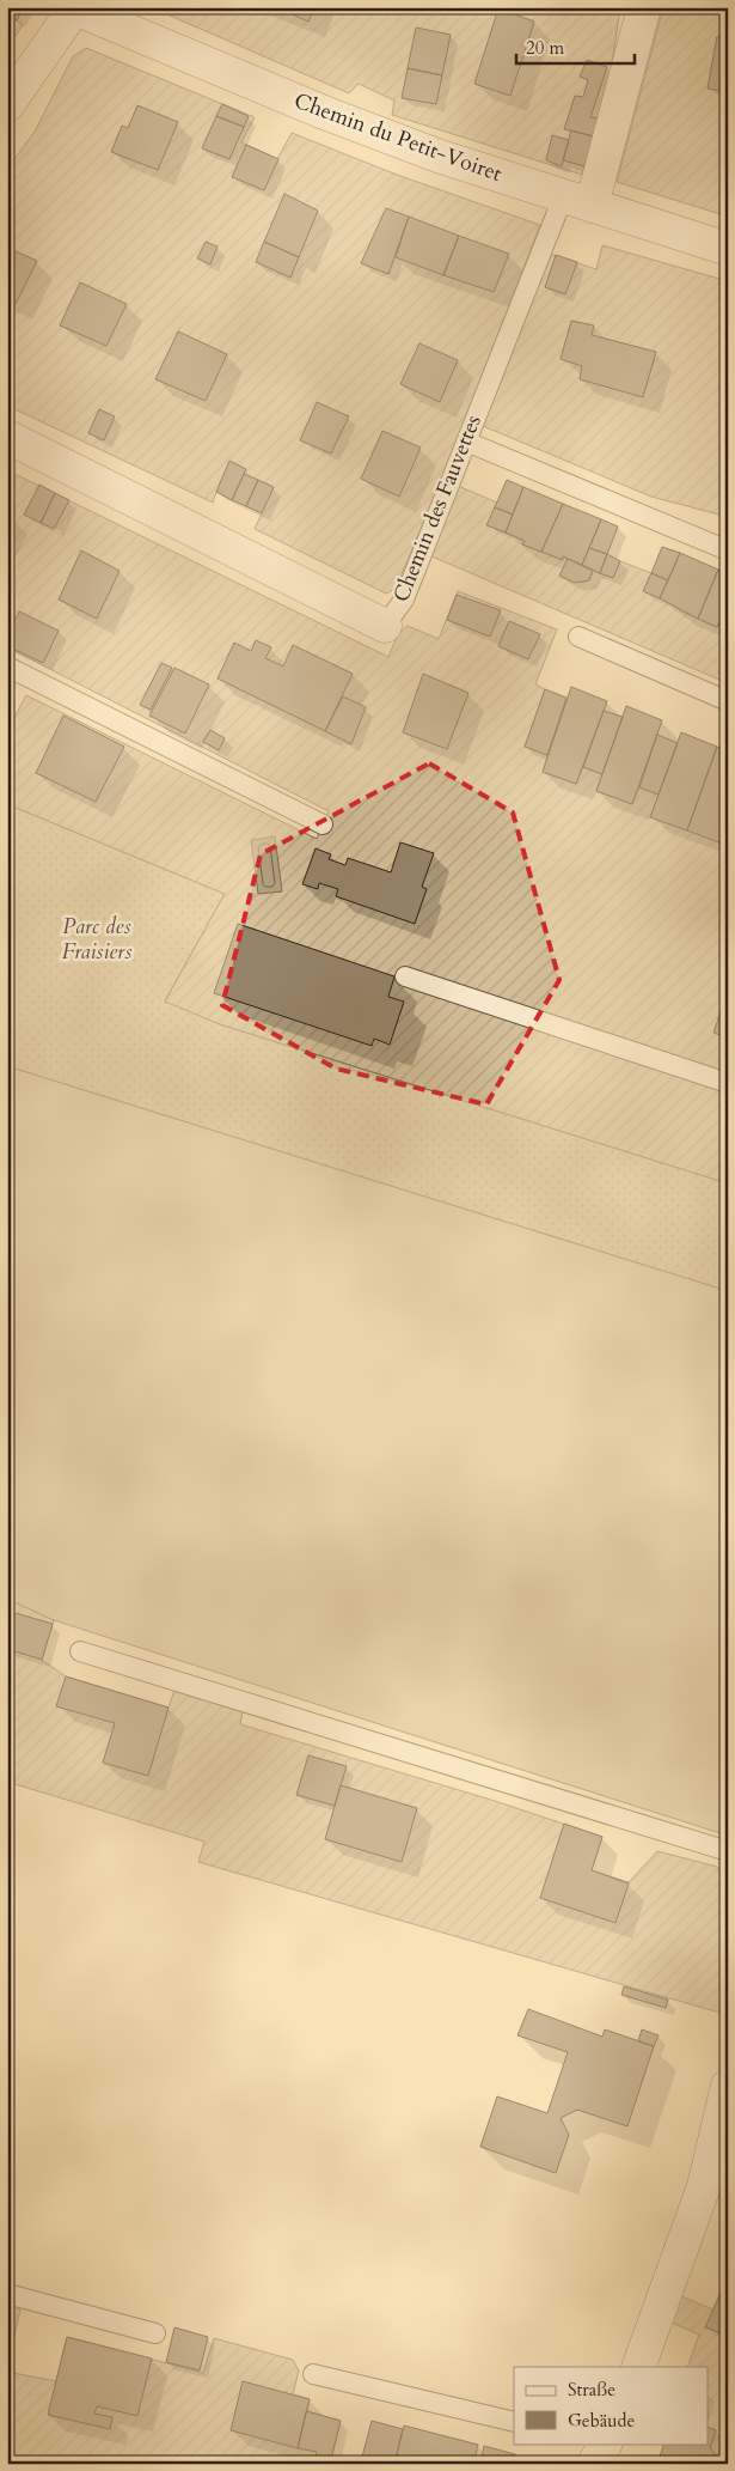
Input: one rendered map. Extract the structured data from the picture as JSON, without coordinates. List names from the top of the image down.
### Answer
{
  "streets": {
    "street": ["Chemin du Petit-Voiret", "Chemin des Fauvettes"]
  },
  "crossings": [
    ["Chemin du Petit-Voiret", "Chemin des Fauvettes"]
  ],
  "parks": ["Parc des Fraisiers"],
  "legend": ["Straße", "Gebäude"],
  "scale_bar": "20 m"
}
